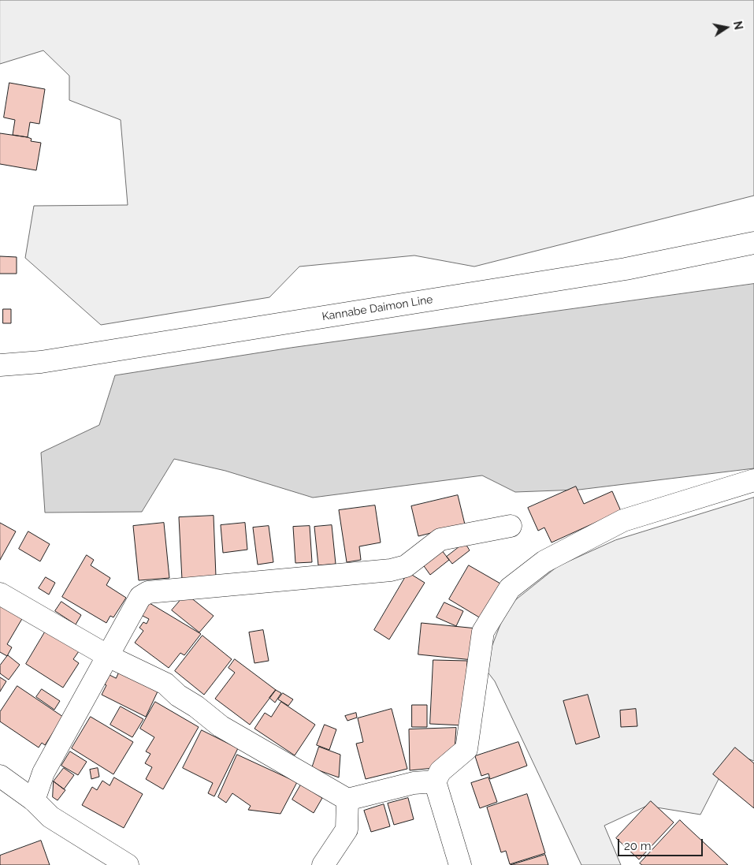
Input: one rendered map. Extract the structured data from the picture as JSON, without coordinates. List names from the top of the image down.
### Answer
{
  "streets": {
    "street": ["Kannabe Daimon Line"]
  },
  "scale_bar": "20 m",
  "north": "right"
}
